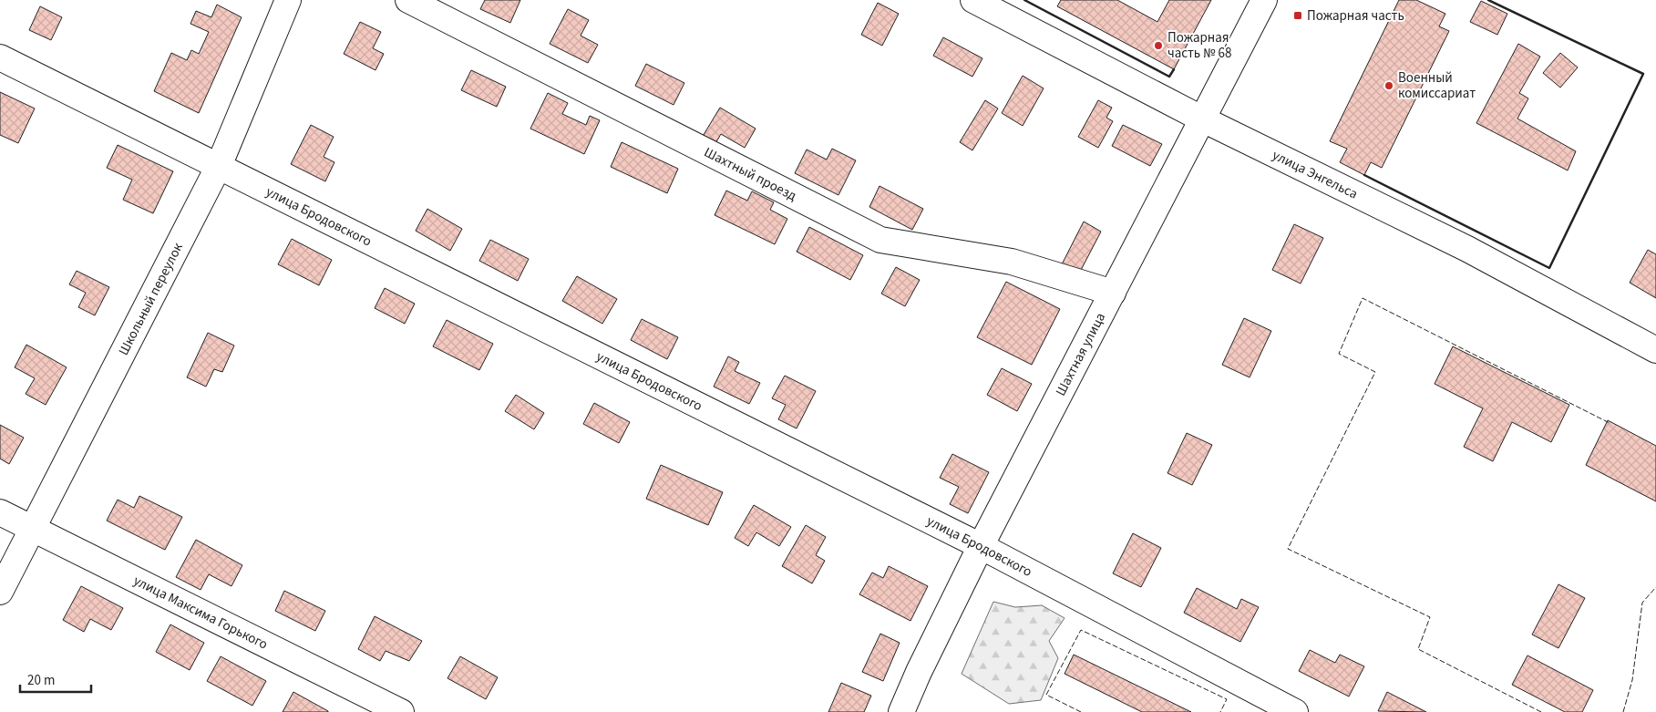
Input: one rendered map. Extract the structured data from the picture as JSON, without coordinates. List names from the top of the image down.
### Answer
{
  "streets": {
    "street": [
      "Шахтный проезд",
      "улица Энгельса",
      "улица Бродовского",
      "Школьный переулок",
      "Шахтная улица",
      "улица Максима Горького"
    ]
  },
  "crossings": [
    ["Шахтный проезд", "Шахтная улица"],
    ["улица Энгельса", "Шахтная улица"],
    ["улица Бродовского", "Школьный переулок"],
    ["улица Бродовского", "Шахтная улица"],
    ["Школьный переулок", "улица Максима Горького"]
  ],
  "places": {
    "transit": ["Пожарная часть"],
    "other": ["Пожарная часть № 68", "Военный комиссариат"]
  },
  "scale_bar": "20 m"
}
